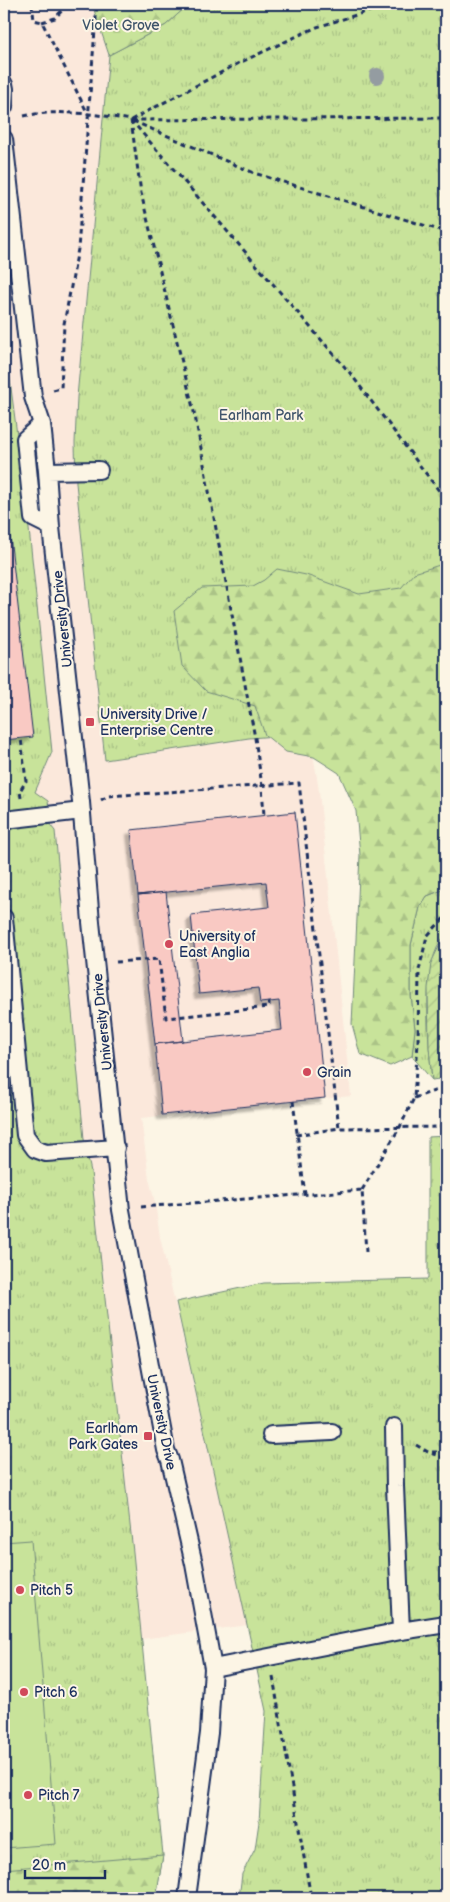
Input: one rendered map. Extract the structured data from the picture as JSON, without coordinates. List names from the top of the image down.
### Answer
{
  "streets": {
    "lane": ["University Drive"]
  },
  "parks": ["Violet Grove", "Earlham Park"],
  "places": {
    "transit": ["University Drive / Enterprise Centre", "Earlham Park Gates"],
    "other": [
      "University of East Anglia",
      "Grain",
      "Pitch 5",
      "Pitch 6",
      "Pitch 7"
    ]
  },
  "scale_bar": "20 m"
}
